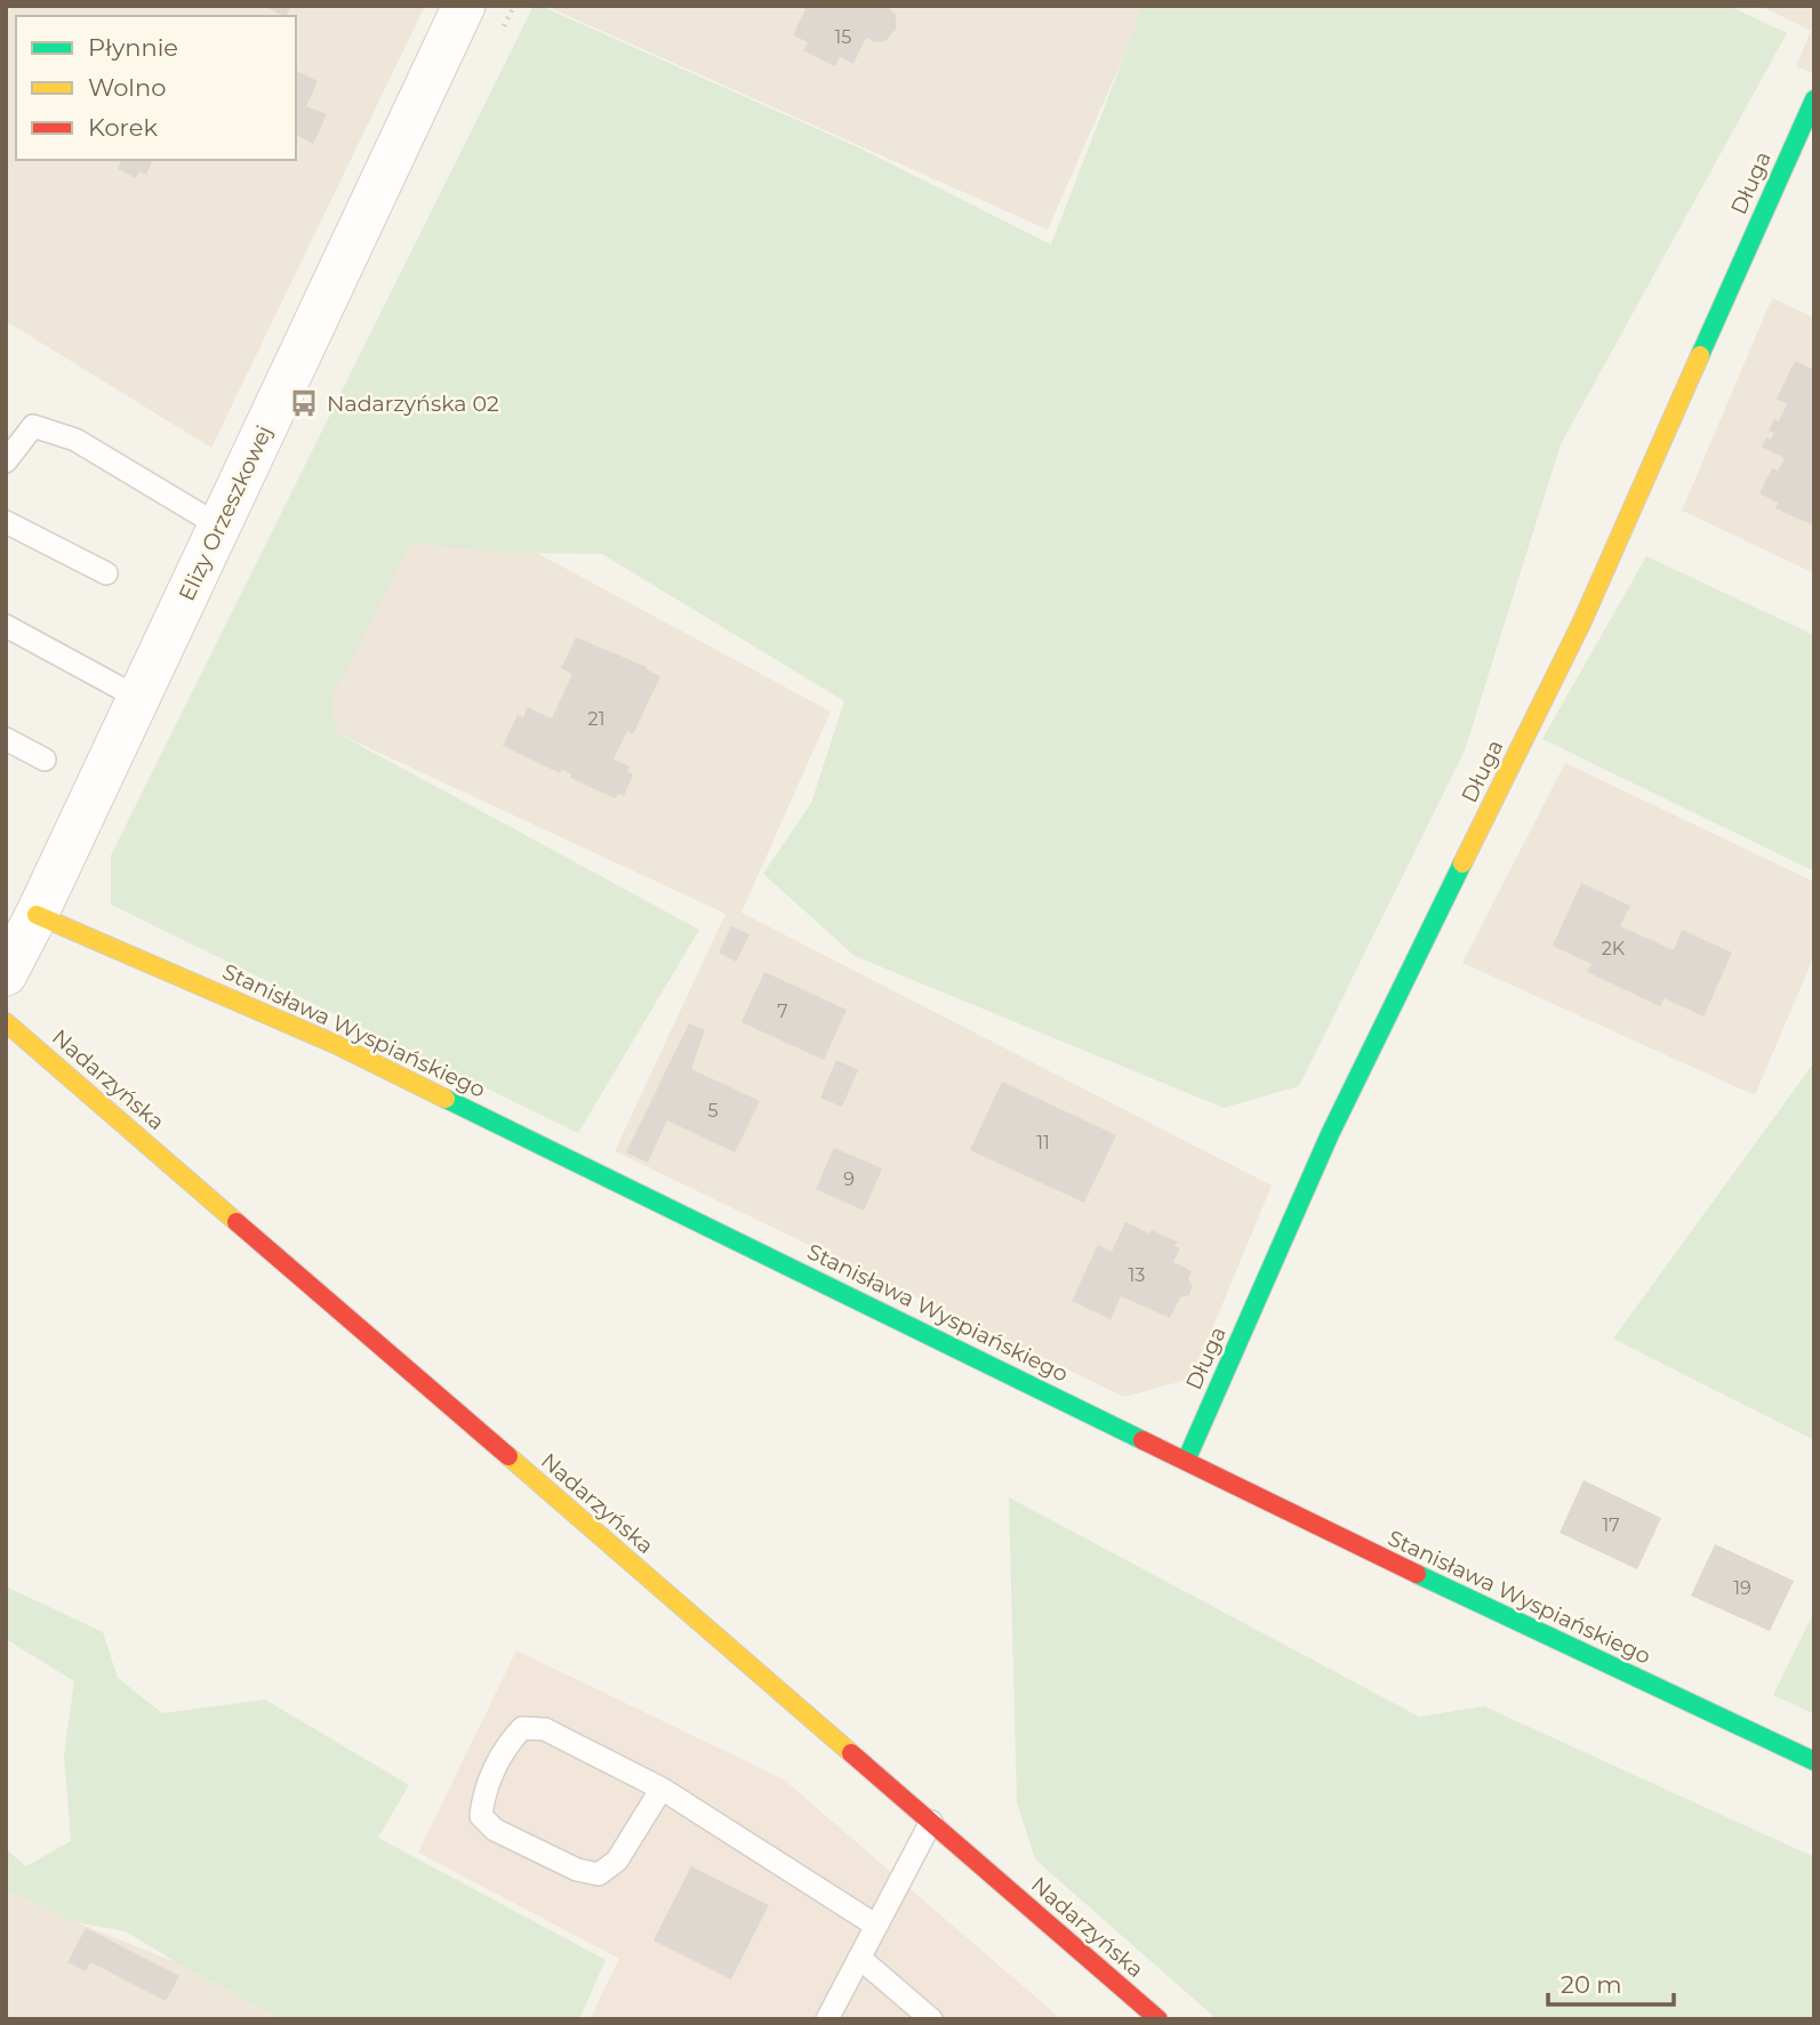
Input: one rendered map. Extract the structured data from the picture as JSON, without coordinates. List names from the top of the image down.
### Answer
{
  "streets": {
    "street": [
      "Długa",
      "Elizy Orzeszkowej",
      "Stanisława Wyspiańskiego",
      "Nadarzyńska"
    ]
  },
  "crossings": [
    ["Długa", "Stanisława Wyspiańskiego"],
    ["Elizy Orzeszkowej", "Stanisława Wyspiańskiego"]
  ],
  "places": {
    "bus stop": ["Nadarzyńska 02"]
  },
  "house_numbers": [
    "15",
    "21",
    "2K",
    "7",
    "5",
    "11",
    "9",
    "13",
    "17",
    "19"
  ],
  "legend": ["Płynnie", "Wolno", "Korek"],
  "scale_bar": "20 m"
}
